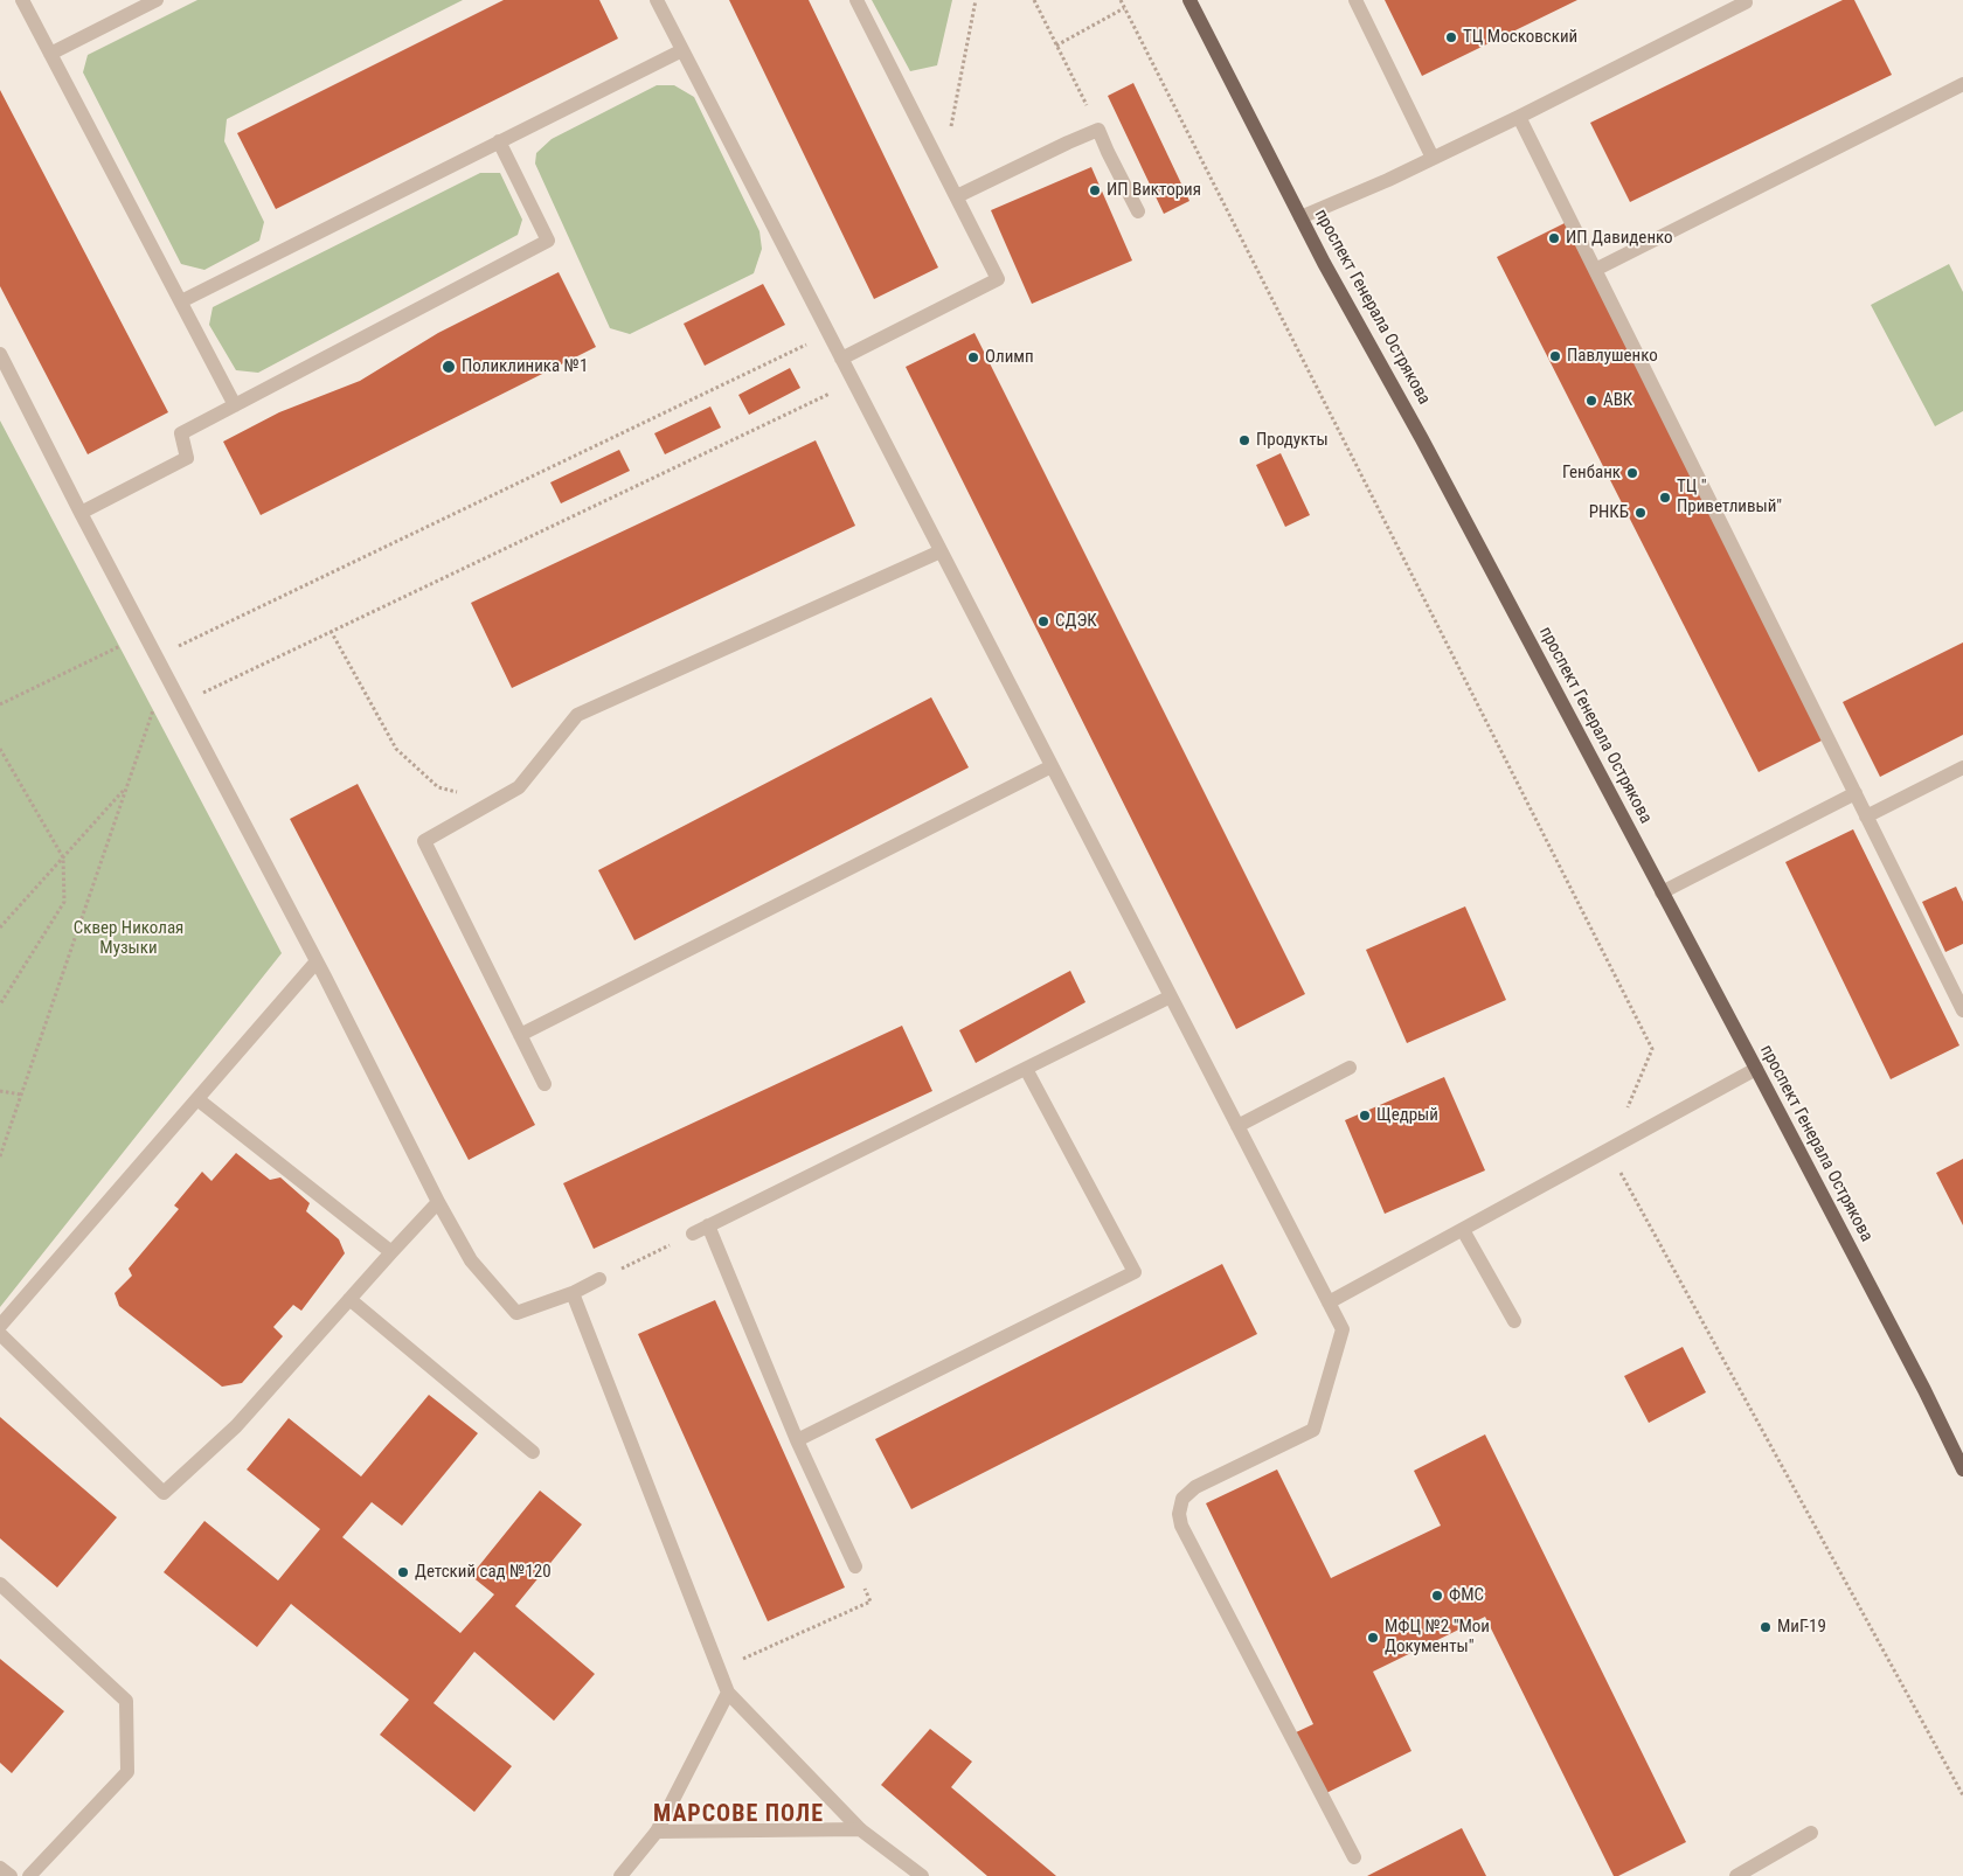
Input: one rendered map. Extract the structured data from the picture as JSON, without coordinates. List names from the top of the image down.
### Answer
{
  "streets": {
    "main road": ["проспект Генерала Острякова"]
  },
  "districts": ["МАРСОВЕ ПОЛЕ"],
  "parks": ["Сквер Николая Музыки"],
  "places": [
    "ТЦ Московский",
    "ИП Виктория",
    "ИП Давиденко",
    "Павлушенко",
    "Олимп",
    "Поликлиника №1",
    "АВК",
    "Продукты",
    "Генбанк",
    "ТЦ \" Приветливый\"",
    "РНКБ",
    "СДЭК",
    "Щедрый",
    "Детский сад №120",
    "ФМС",
    "МиГ-19",
    "МФЦ №2 \"Мои Документы\""
  ]
}
